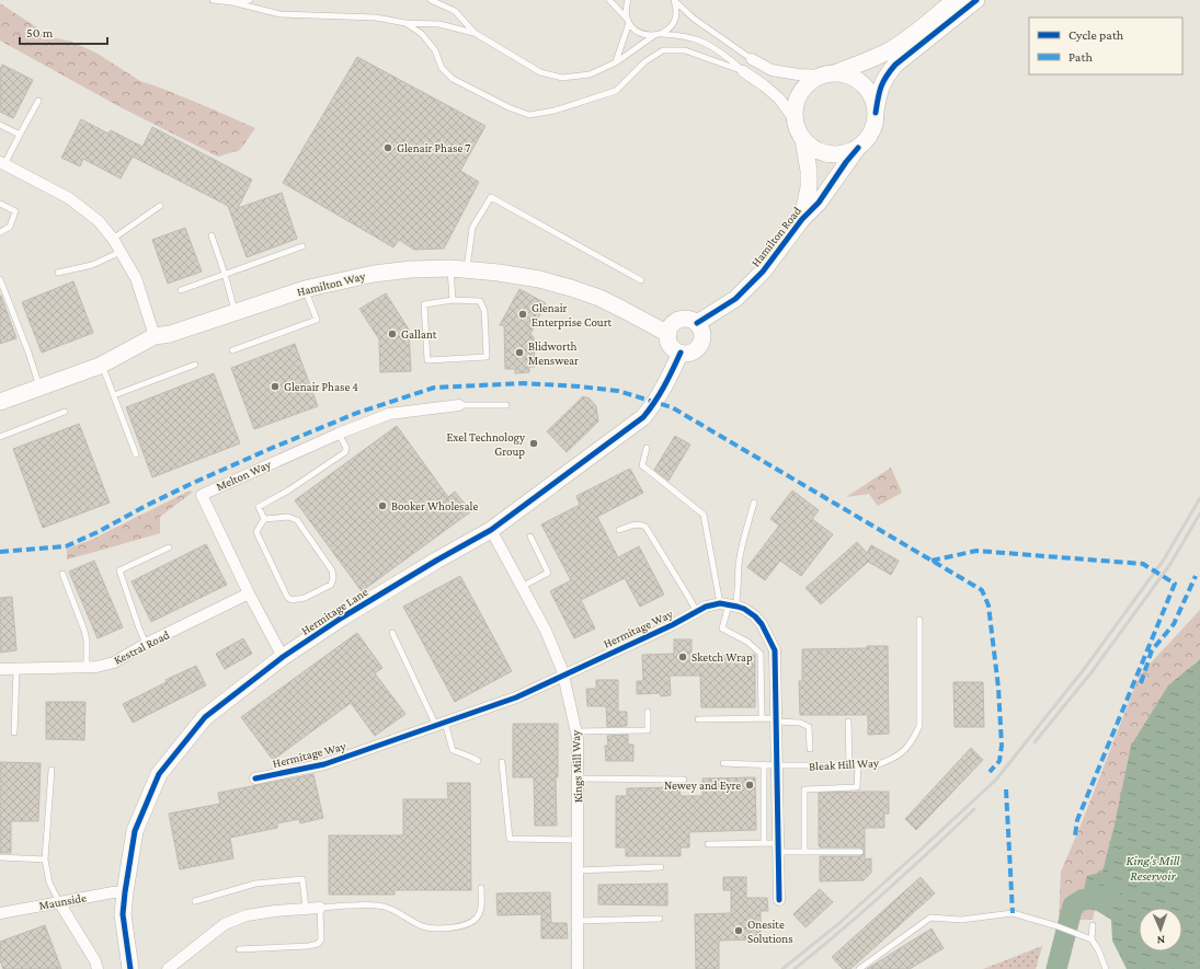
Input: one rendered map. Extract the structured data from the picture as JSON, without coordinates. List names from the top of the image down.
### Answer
{
  "streets": {
    "street": [
      "Hamilton Road",
      "Hamilton Way",
      "Melton Way",
      "Hermitage Lane",
      "Hermitage Way",
      "Kestral Road",
      "Kings Mill Way",
      "Maunside"
    ],
    "lane": ["Bleak Hill Way"]
  },
  "crossings": [
    ["Hamilton Road", "Hamilton Way"],
    ["Hamilton Road", "Hermitage Lane"],
    ["Hamilton Way", "Hermitage Lane"],
    ["Melton Way", "Hermitage Lane"],
    ["Melton Way", "Kestral Road"],
    ["Hermitage Lane", "Kings Mill Way"],
    ["Hermitage Lane", "Maunside"],
    ["Hermitage Way", "Kings Mill Way"]
  ],
  "water": ["King's Mill Reservoir"],
  "places": [
    "Glenair Phase 7",
    "Glenair Enterprise Court",
    "Gallant",
    "Blidworth Menswear",
    "Glenair Phase 4",
    "Exel Technology Group",
    "Booker Wholesale",
    "Sketch Wrap",
    "Newey and Eyre",
    "Onesite Solutions"
  ],
  "legend": ["Cycle path", "Path"],
  "scale_bar": "50 m",
  "north": "bottom"
}
